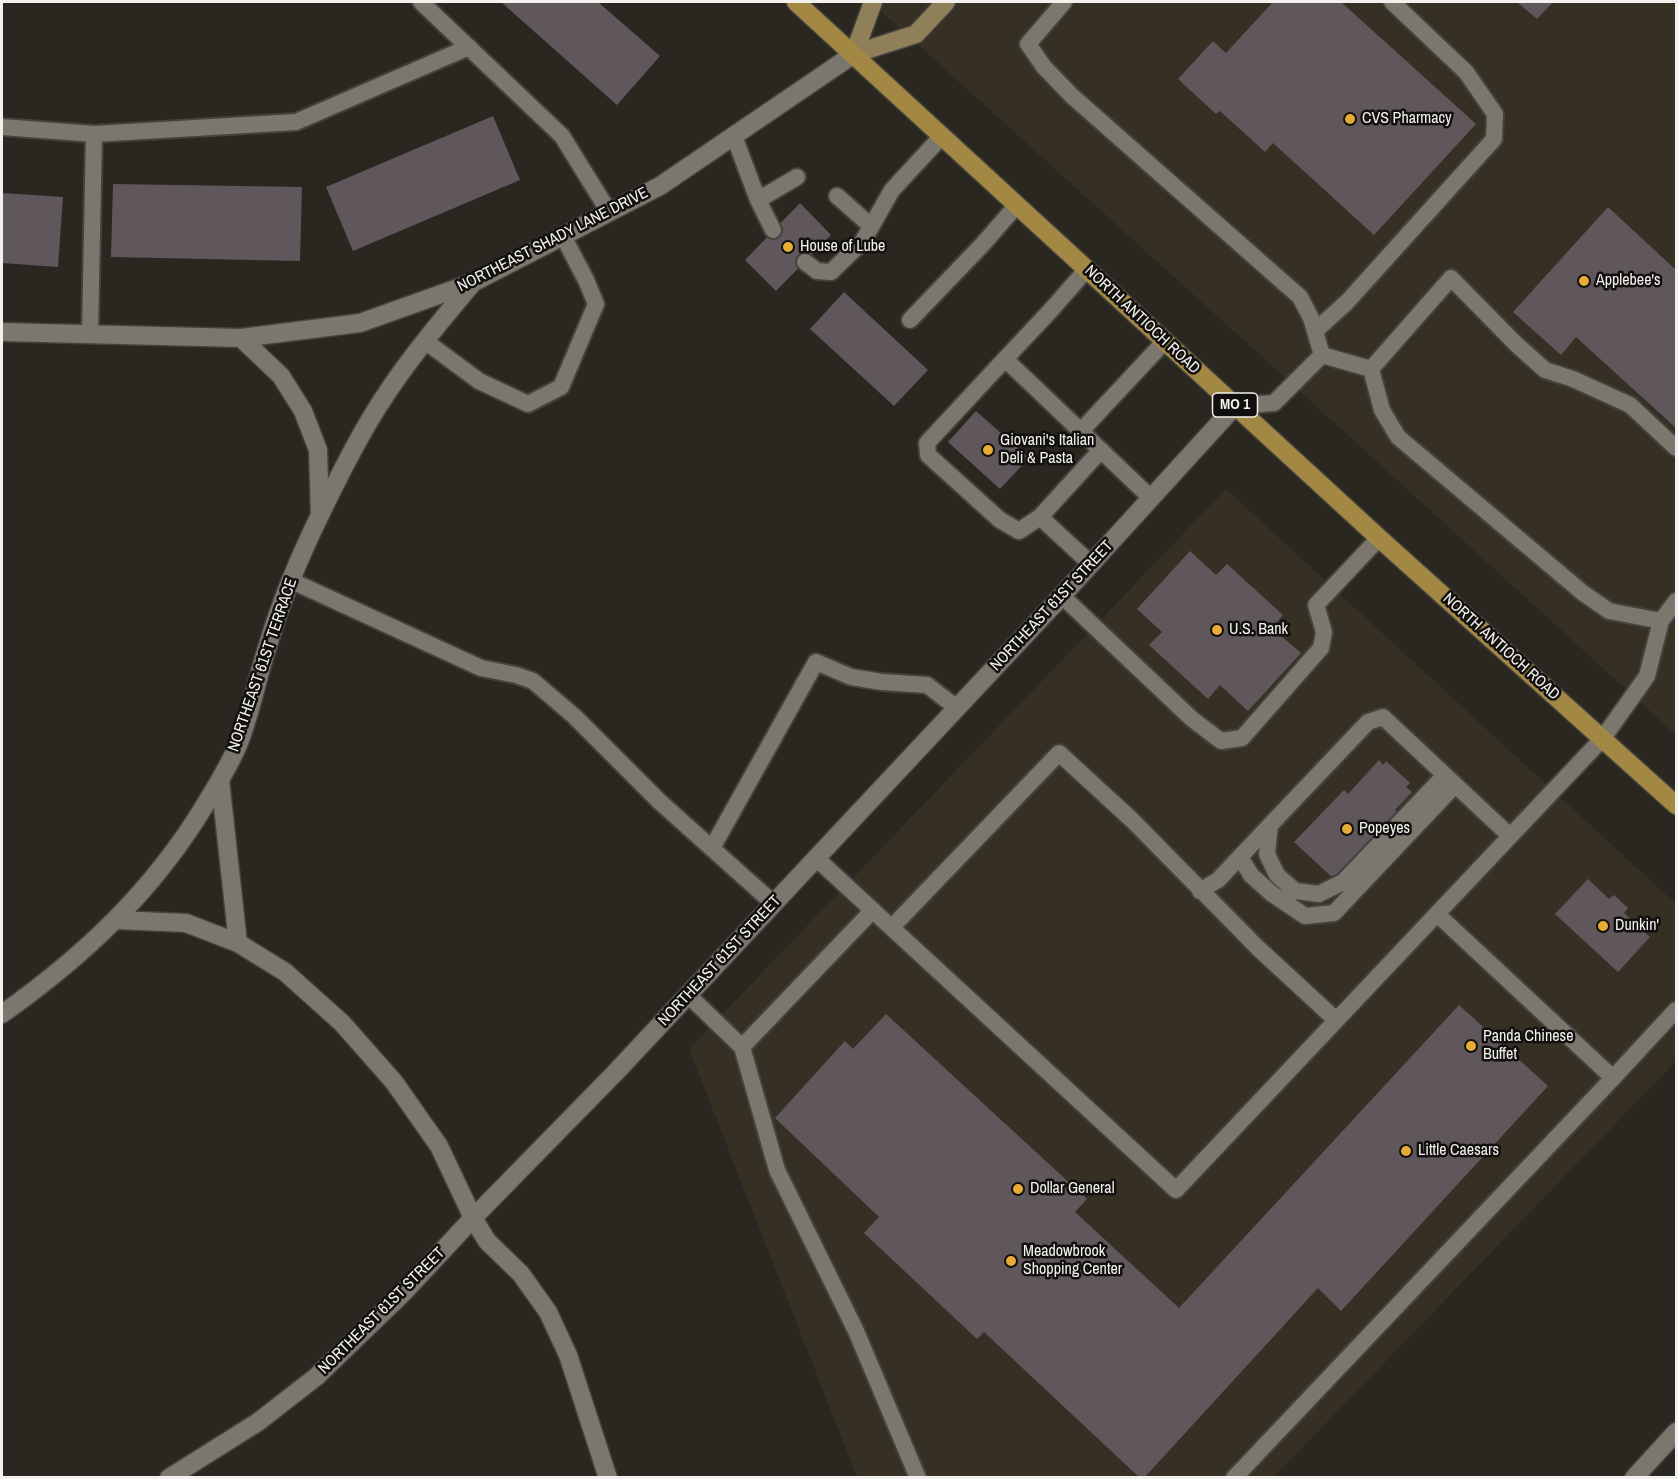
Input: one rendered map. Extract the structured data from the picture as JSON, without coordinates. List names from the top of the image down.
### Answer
{
  "streets": {
    "main road": ["NORTH ANTIOCH ROAD", "MO 1"],
    "street": ["NORTHEAST SHADY LANE DRIVE", "NORTHEAST 61ST STREET", "NORTHEAST 61ST TERRACE"]
  },
  "crossings": [
    ["NORTHEAST SHADY LANE DRIVE", "NORTH ANTIOCH ROAD"],
    ["NORTHEAST SHADY LANE DRIVE", "NORTHEAST 61ST TERRACE"],
    ["NORTH ANTIOCH ROAD", "NORTHEAST 61ST STREET"]
  ],
  "places": [
    "CVS Pharmacy",
    "House of Lube",
    "Applebee's",
    "Giovani's Italian Deli & Pasta",
    "U.S. Bank",
    "Popeyes",
    "Dunkin'",
    "Panda Chinese Buffet",
    "Little Caesars",
    "Dollar General",
    "Meadowbrook Shopping Center"
  ]
}
